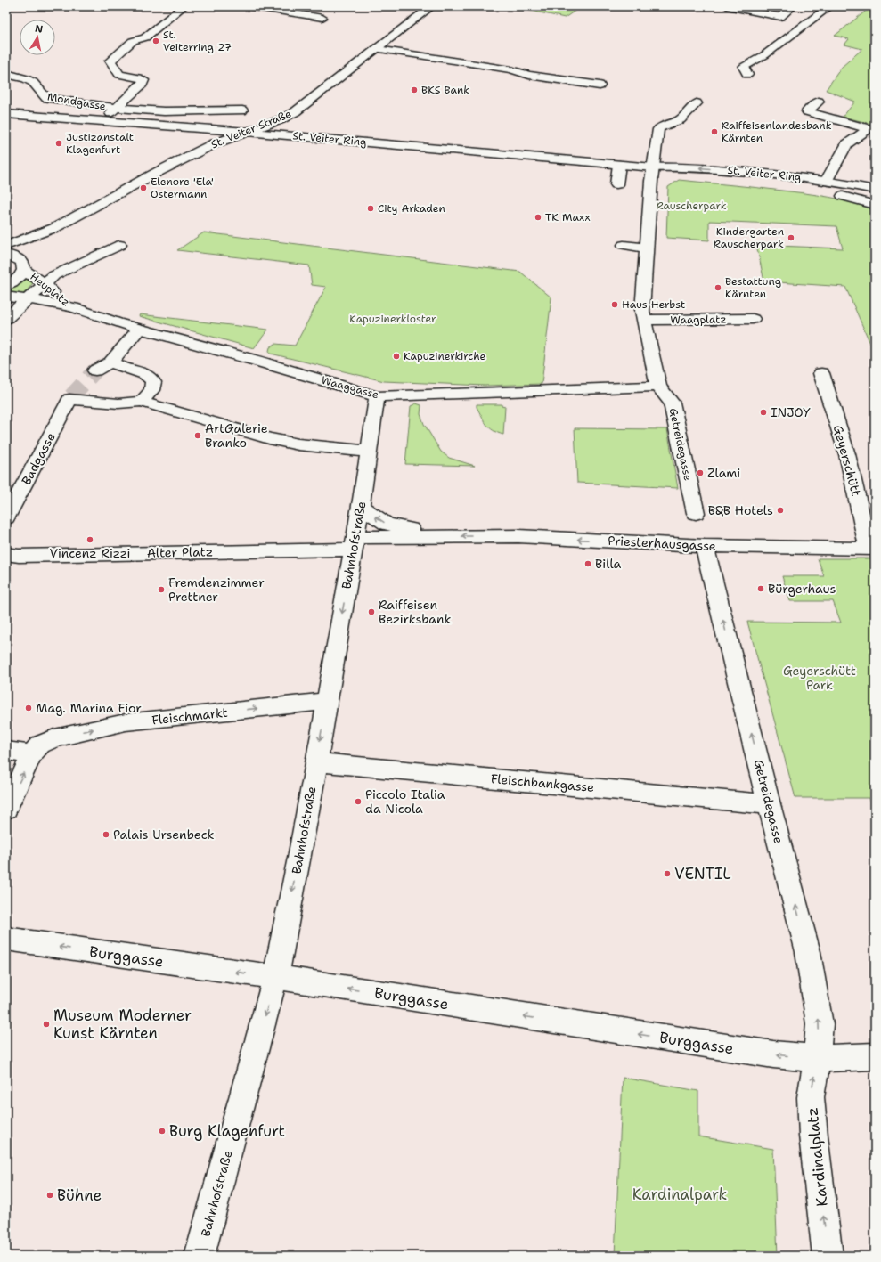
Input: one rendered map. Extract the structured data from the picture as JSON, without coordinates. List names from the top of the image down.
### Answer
{
  "streets": {
    "street": [
      "Mondgasse",
      "St. Veiter Straße",
      "St. Veiter Ring",
      "Heuplatz",
      "Waagplatz",
      "Waaggasse",
      "Getreidegasse",
      "Badgasse",
      "Geyerschütt",
      "Priesterhausgasse",
      "Bahnhofstraße",
      "Alter Platz",
      "Fleischmarkt",
      "Fleischbankgasse",
      "Burggasse",
      "Kardinalplatz"
    ]
  },
  "crossings": [
    ["Mondgasse", "St. Veiter Ring"],
    ["St. Veiter Straße", "St. Veiter Ring"],
    ["St. Veiter Straße", "Heuplatz"],
    ["St. Veiter Ring", "Getreidegasse"],
    ["Heuplatz", "Waaggasse"],
    ["Waagplatz", "Getreidegasse"],
    ["Waaggasse", "Getreidegasse"],
    ["Waaggasse", "Bahnhofstraße"],
    ["Getreidegasse", "Priesterhausgasse"],
    ["Getreidegasse", "Fleischbankgasse"],
    ["Getreidegasse", "Burggasse"],
    ["Getreidegasse", "Kardinalplatz"],
    ["Geyerschütt", "Priesterhausgasse"],
    ["Priesterhausgasse", "Bahnhofstraße"],
    ["Priesterhausgasse", "Alter Platz"],
    ["Bahnhofstraße", "Alter Platz"],
    ["Bahnhofstraße", "Fleischmarkt"],
    ["Bahnhofstraße", "Fleischbankgasse"],
    ["Bahnhofstraße", "Burggasse"],
    ["Burggasse", "Kardinalplatz"]
  ],
  "one_way": [
    "Getreidegasse",
    "Priesterhausgasse",
    "Bahnhofstraße",
    "Fleischmarkt",
    "Burggasse",
    "Kardinalplatz"
  ],
  "parks": [
    "Rauscherpark",
    "Kapuzinerkloster",
    "Geyerschütt Park",
    "Kardinalpark"
  ],
  "places": [
    "St. Veiterring 27",
    "BKS Bank",
    "Raiffeisenlandesbank Kärnten",
    "Justizanstalt Klagenfurt",
    "Elenore 'Ela' Ostermann",
    "City Arkaden",
    "TK Maxx",
    "Kindergarten Rauscherpark",
    "Bestattung Kärnten",
    "Haus Herbst",
    "Kapuzinerkirche",
    "INJOY",
    "ArtGalerie Branko",
    "Zlami",
    "B&B Hotels",
    "Vincenz Rizzi",
    "Billa",
    "Bürgerhaus",
    "Fremdenzimmer Prettner",
    "Raiffeisen Bezirksbank",
    "Mag. Marina Fior",
    "Piccolo Italia da Nicola",
    "Palais Ursenbeck",
    "VENTIL",
    "Museum Moderner Kunst Kärnten",
    "Burg Klagenfurt",
    "Bühne"
  ],
  "north": "top"
}
